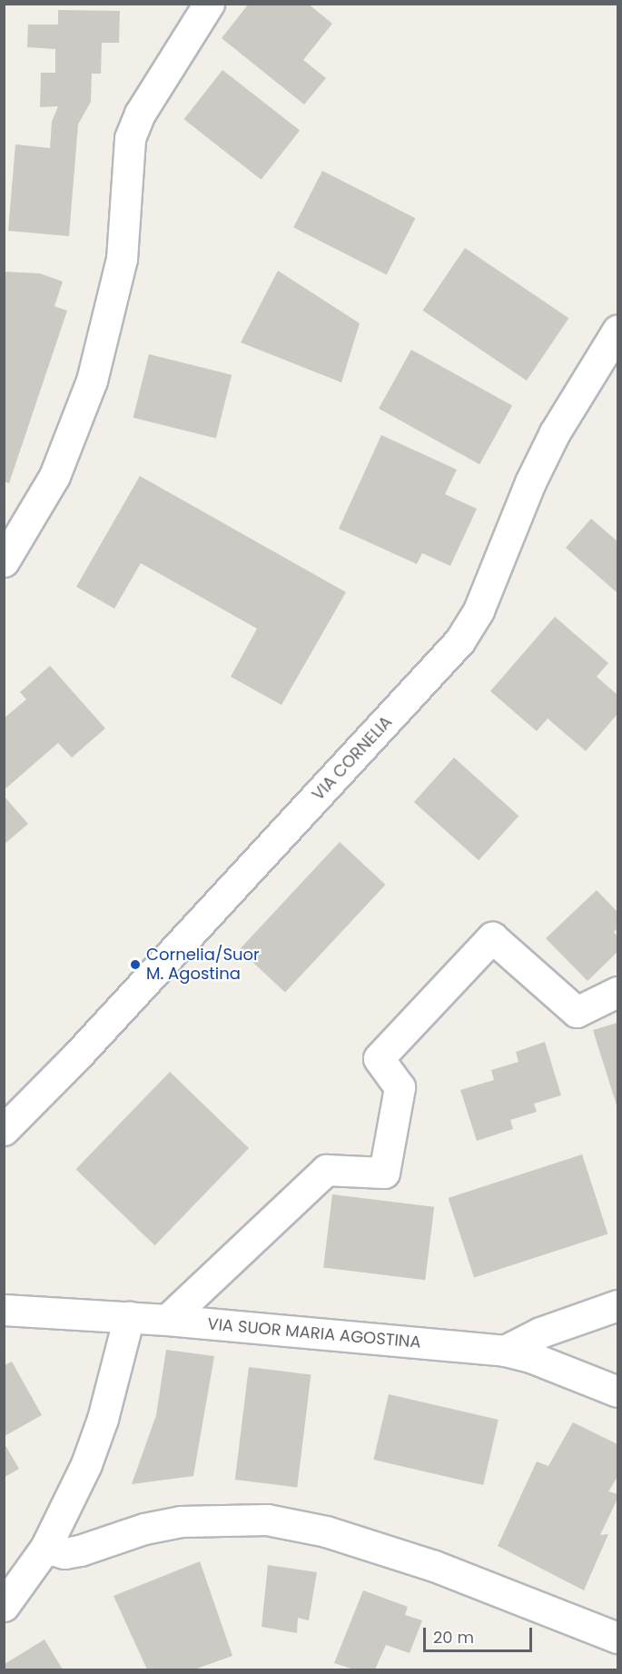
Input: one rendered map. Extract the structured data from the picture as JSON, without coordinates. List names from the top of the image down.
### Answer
{
  "streets": {
    "street": ["VIA CORNELIA", "VIA SUOR MARIA AGOSTINA"]
  },
  "places": ["Cornelia/Suor M. Agostina"],
  "scale_bar": "20 m"
}
